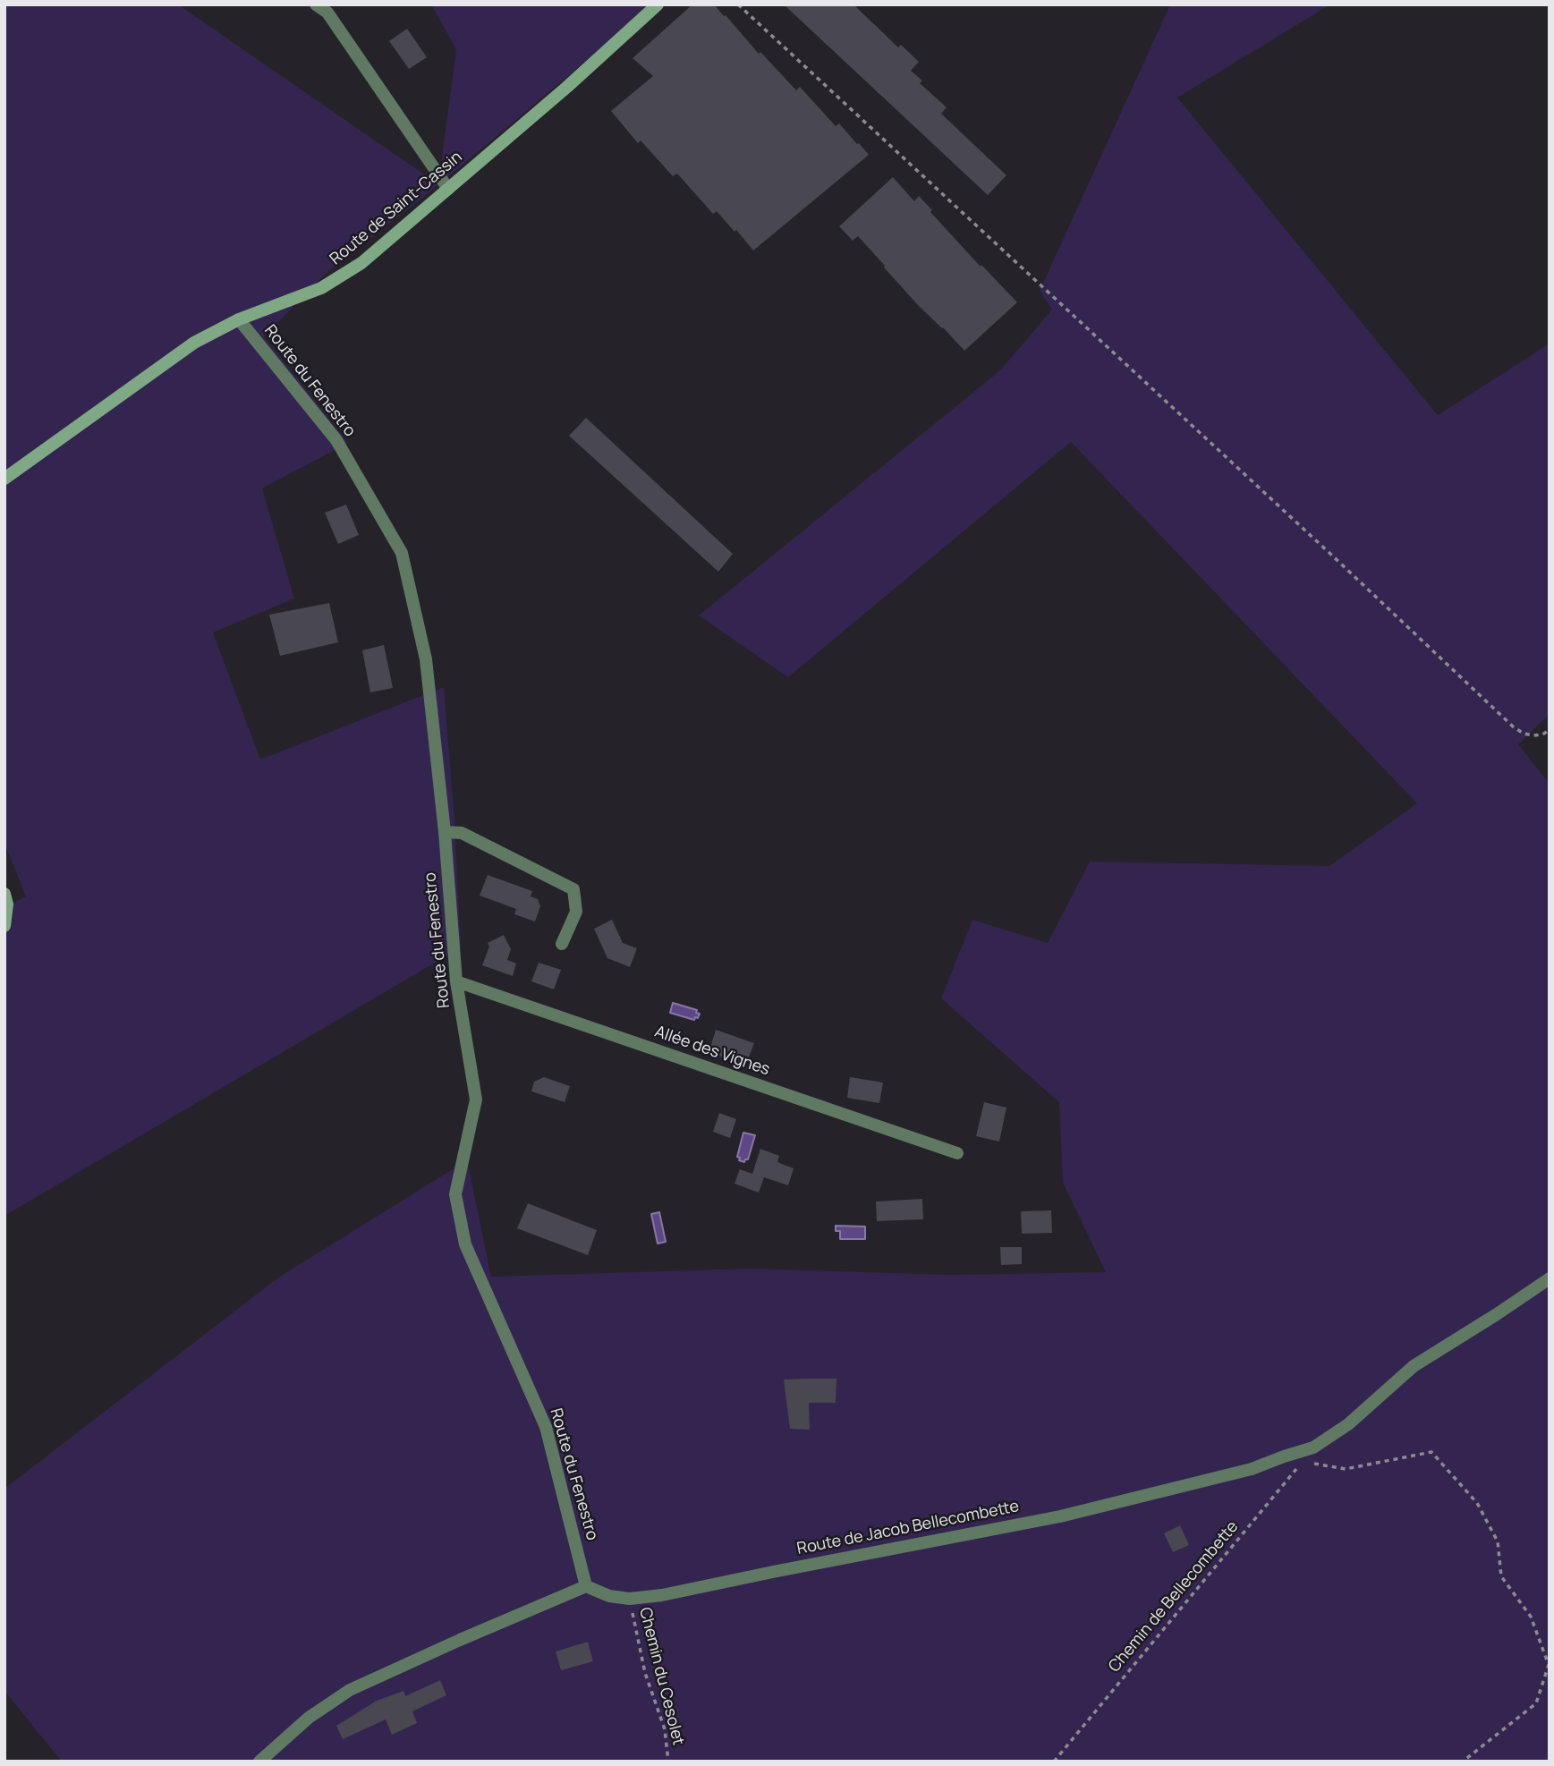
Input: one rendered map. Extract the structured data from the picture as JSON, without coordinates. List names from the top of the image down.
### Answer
{
  "streets": {
    "street": [
      "Route de Saint-Cassin",
      "Route du Fenestro",
      "Allée des Vignes",
      "Route de Jacob Bellecombette"
    ],
    "path": ["Chemin de Bellecombette", "Chemin du Cesolet"]
  },
  "crossings": [
    ["Route de Saint-Cassin", "Route du Fenestro"],
    ["Route du Fenestro", "Allée des Vignes"],
    ["Route du Fenestro", "Route de Jacob Bellecombette"],
    ["Route de Jacob Bellecombette", "Chemin de Bellecombette"],
    ["Route de Jacob Bellecombette", "Chemin du Cesolet"]
  ]
}
